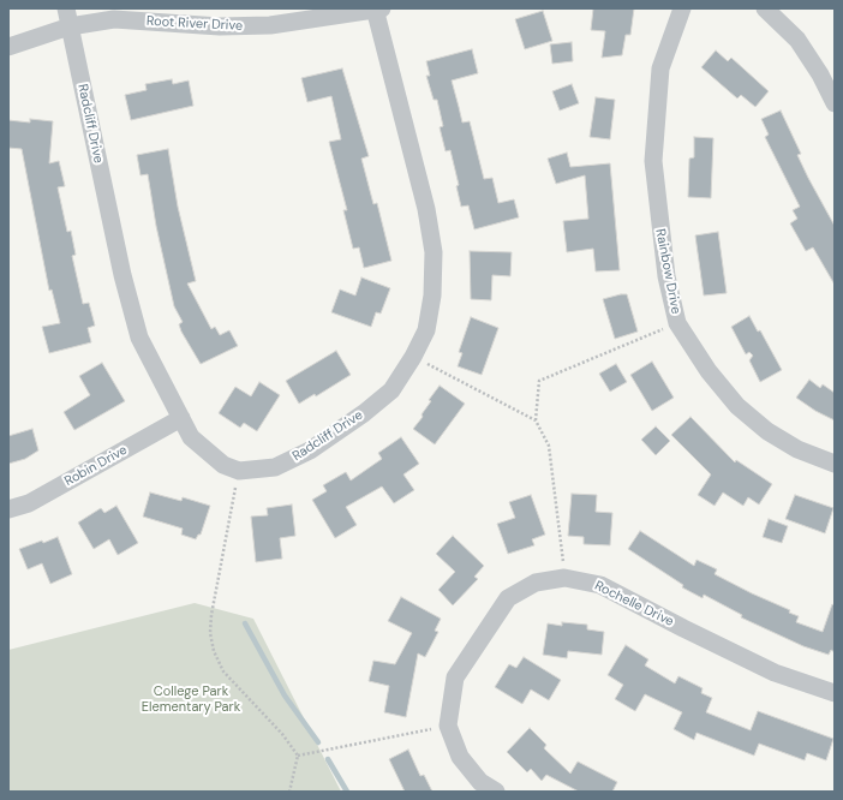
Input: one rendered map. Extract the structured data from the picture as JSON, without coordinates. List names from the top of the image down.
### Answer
{
  "streets": {
    "street": [
      "Root River Drive",
      "Radcliff Drive",
      "Rainbow Drive",
      "Robin Drive",
      "Rochelle Drive"
    ]
  },
  "crossings": [
    ["Root River Drive", "Radcliff Drive"],
    ["Radcliff Drive", "Robin Drive"]
  ],
  "parks": ["College Park Elementary Park"]
}
